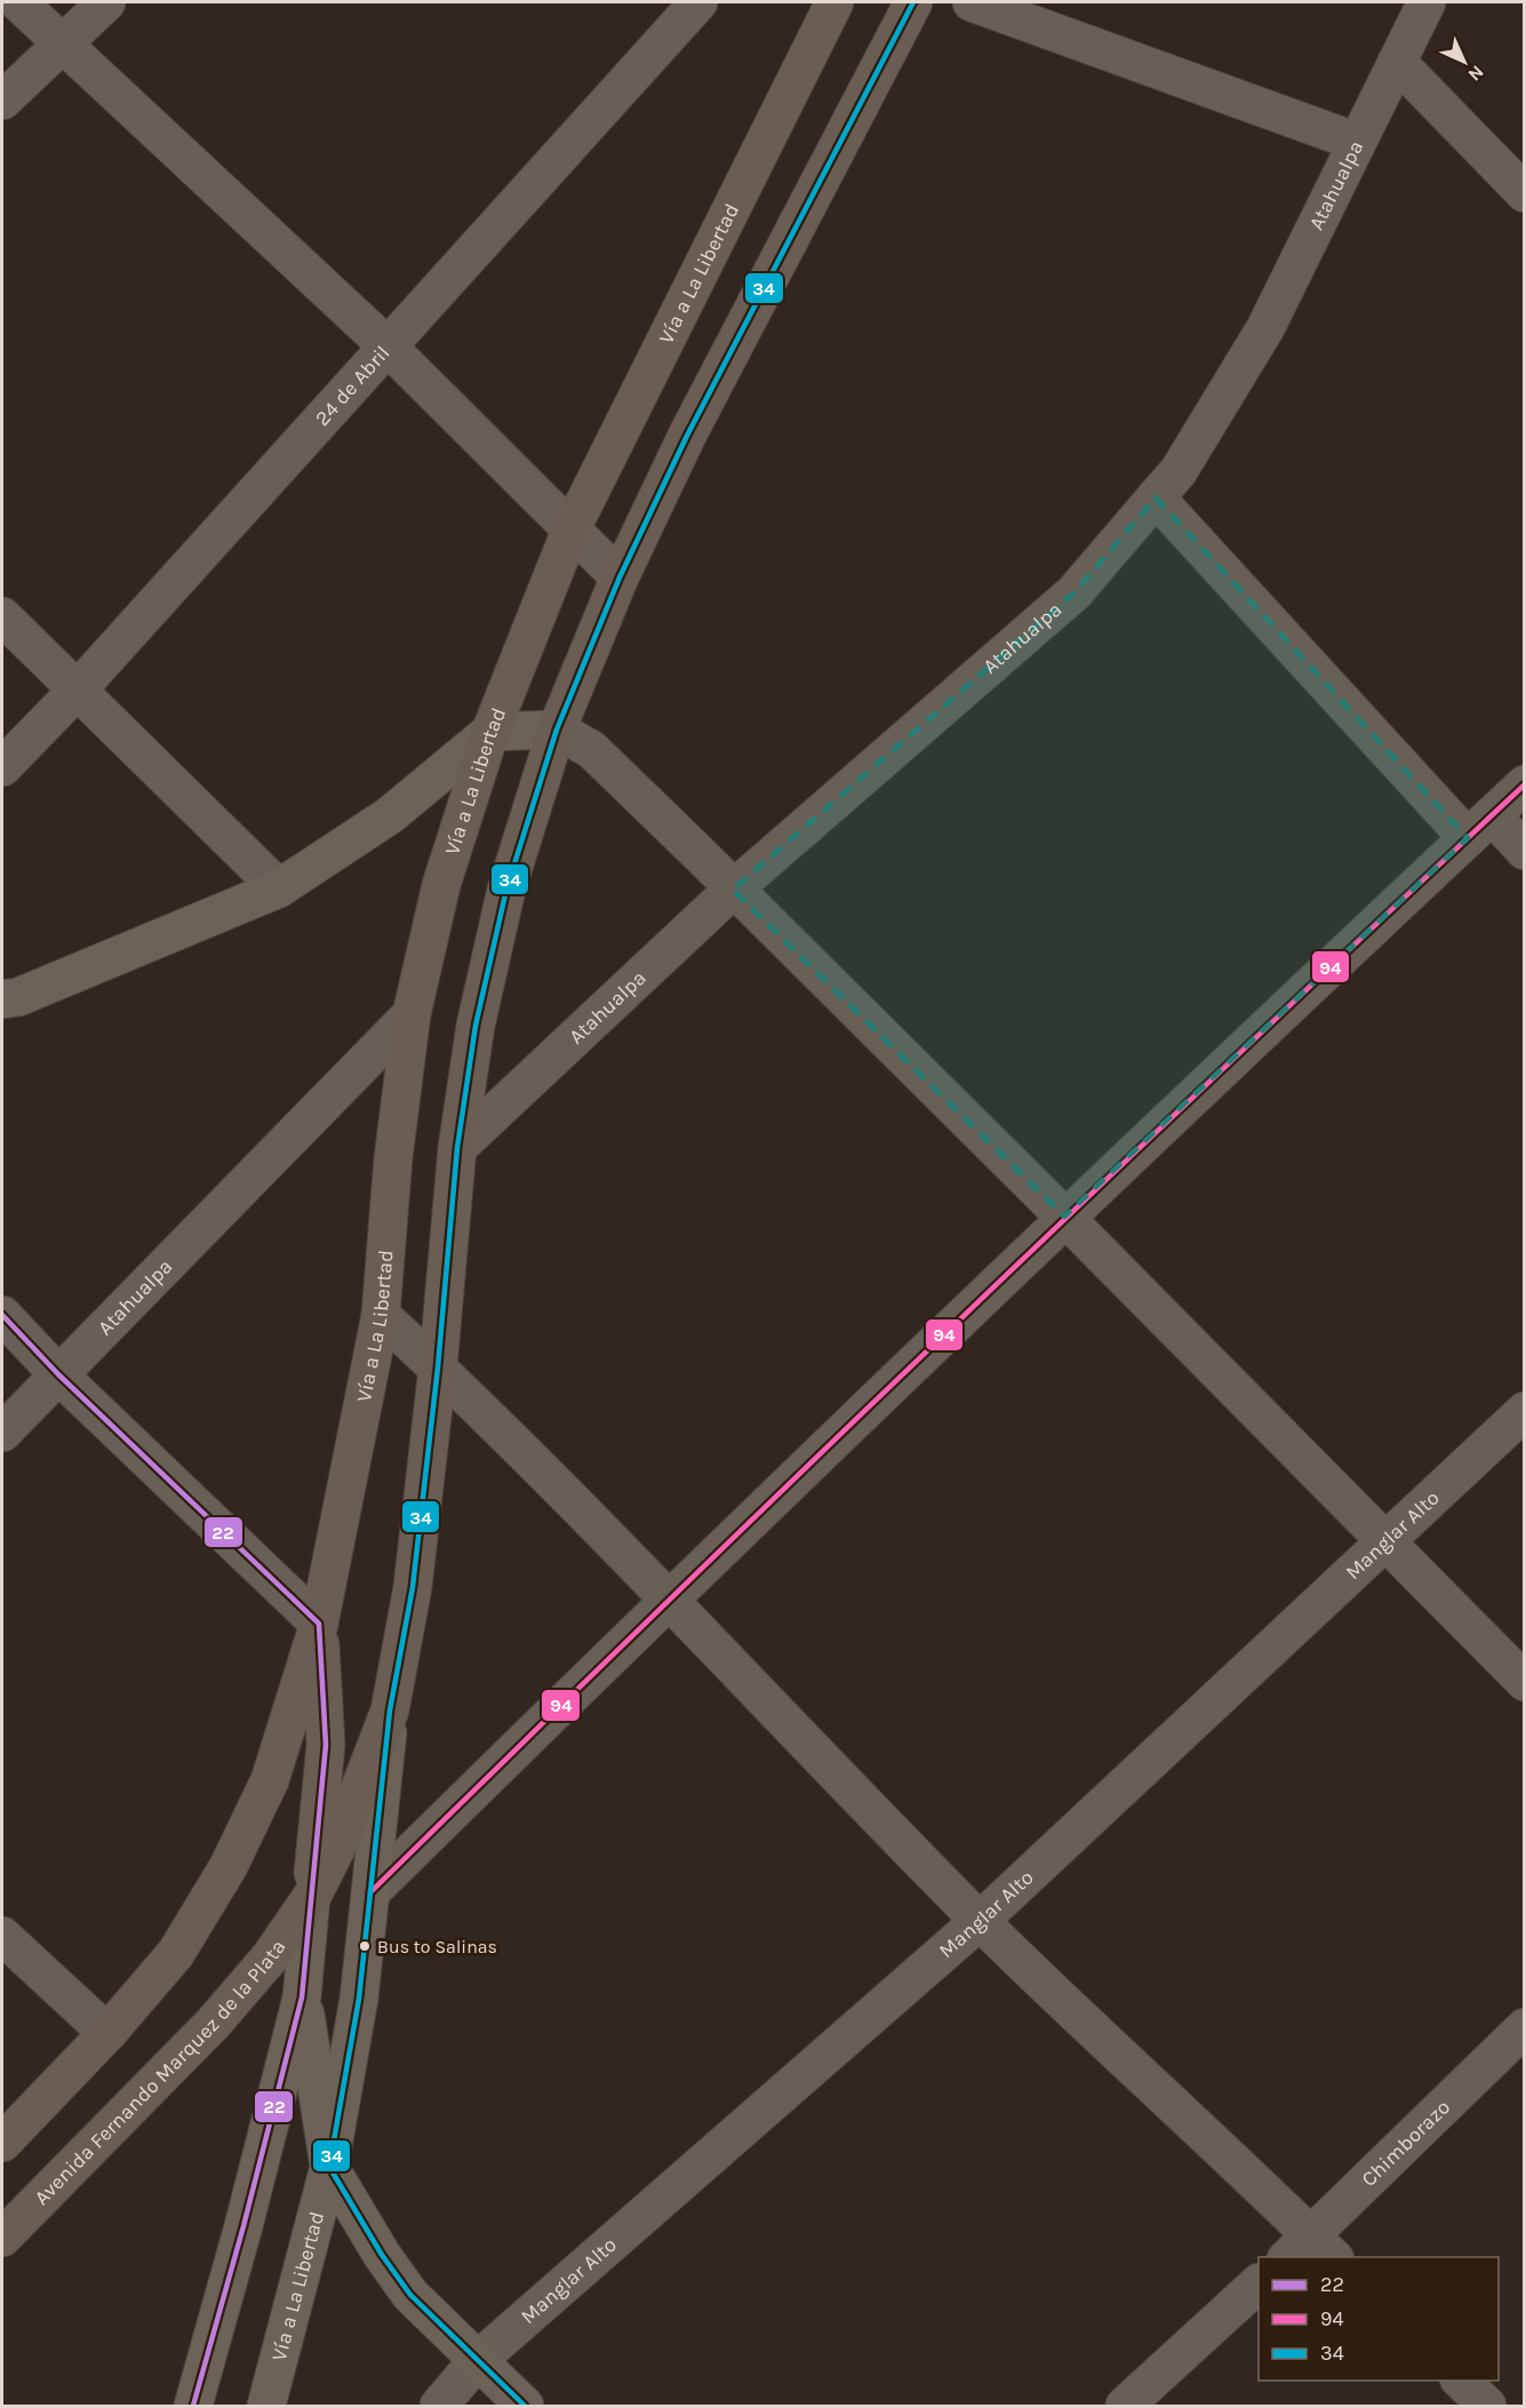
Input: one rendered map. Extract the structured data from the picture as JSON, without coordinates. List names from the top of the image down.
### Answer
{
  "streets": {
    "main road": ["Vía a La Libertad", "Avenida Fernando Marquez de la Plata"],
    "street": [
      "Atahualpa",
      "24 de Abril",
      "Manglar Alto",
      "Chimborazo"
    ]
  },
  "crossings": [
    ["Atahualpa", "Vía a La Libertad"],
    ["Vía a La Libertad", "Manglar Alto"],
    ["Vía a La Libertad", "Avenida Fernando Marquez de la Plata"]
  ],
  "places": ["Bus to Salinas"],
  "lines": ["transit line 34", "transit line 94", "transit line 22"],
  "legend": ["22", "94", "34"],
  "north": "bottom right"
}
